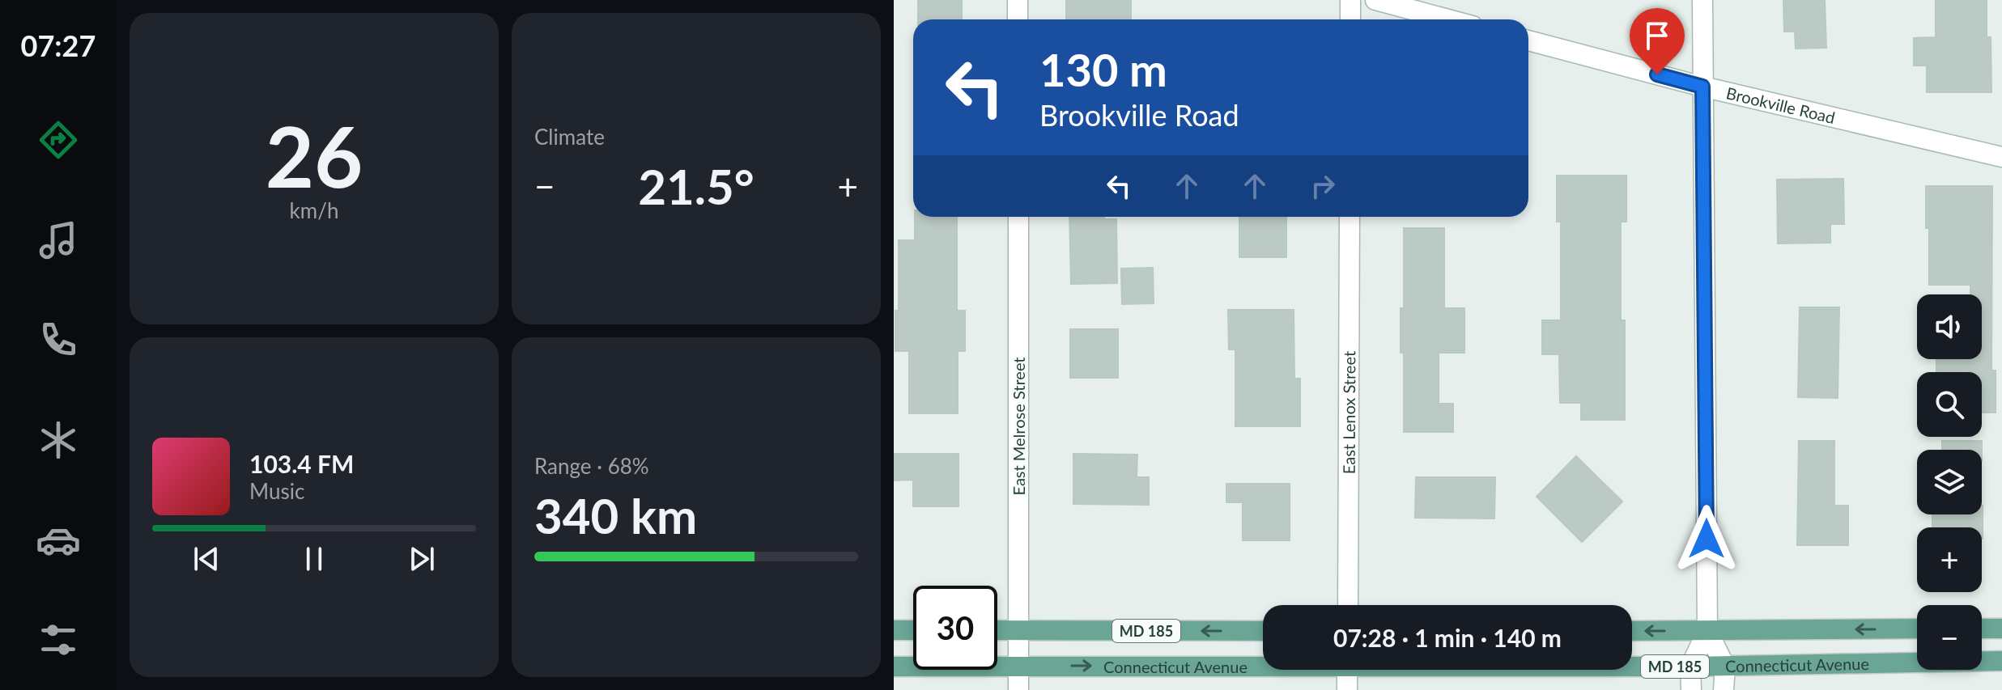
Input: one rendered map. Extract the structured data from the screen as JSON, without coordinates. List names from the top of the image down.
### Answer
{
  "streets": {
    "main road": ["MD 185", "Connecticut Avenue"],
    "street": ["Brookville Road", "East Lenox Street", "East Melrose Street"]
  },
  "crossings": [
    ["East Melrose Street", "MD 185"],
    ["East Melrose Street", "Connecticut Avenue"]
  ],
  "page": {
    "tabs": "07:27",
    "tile": [
      ["26", "km/h"],
      "Climate",
      ["Range · 68%", "340 km"]
    ],
    "turn": ["130 m", "Brookville Road"],
    "heat": ["−", "21.5°", "+"],
    "map_buttons": ["+", "−"],
    "song": ["103.4 FM", "Music"],
    "limit": "30",
    "trip": "07:28 · 1 min · 140 m"
  }
}
